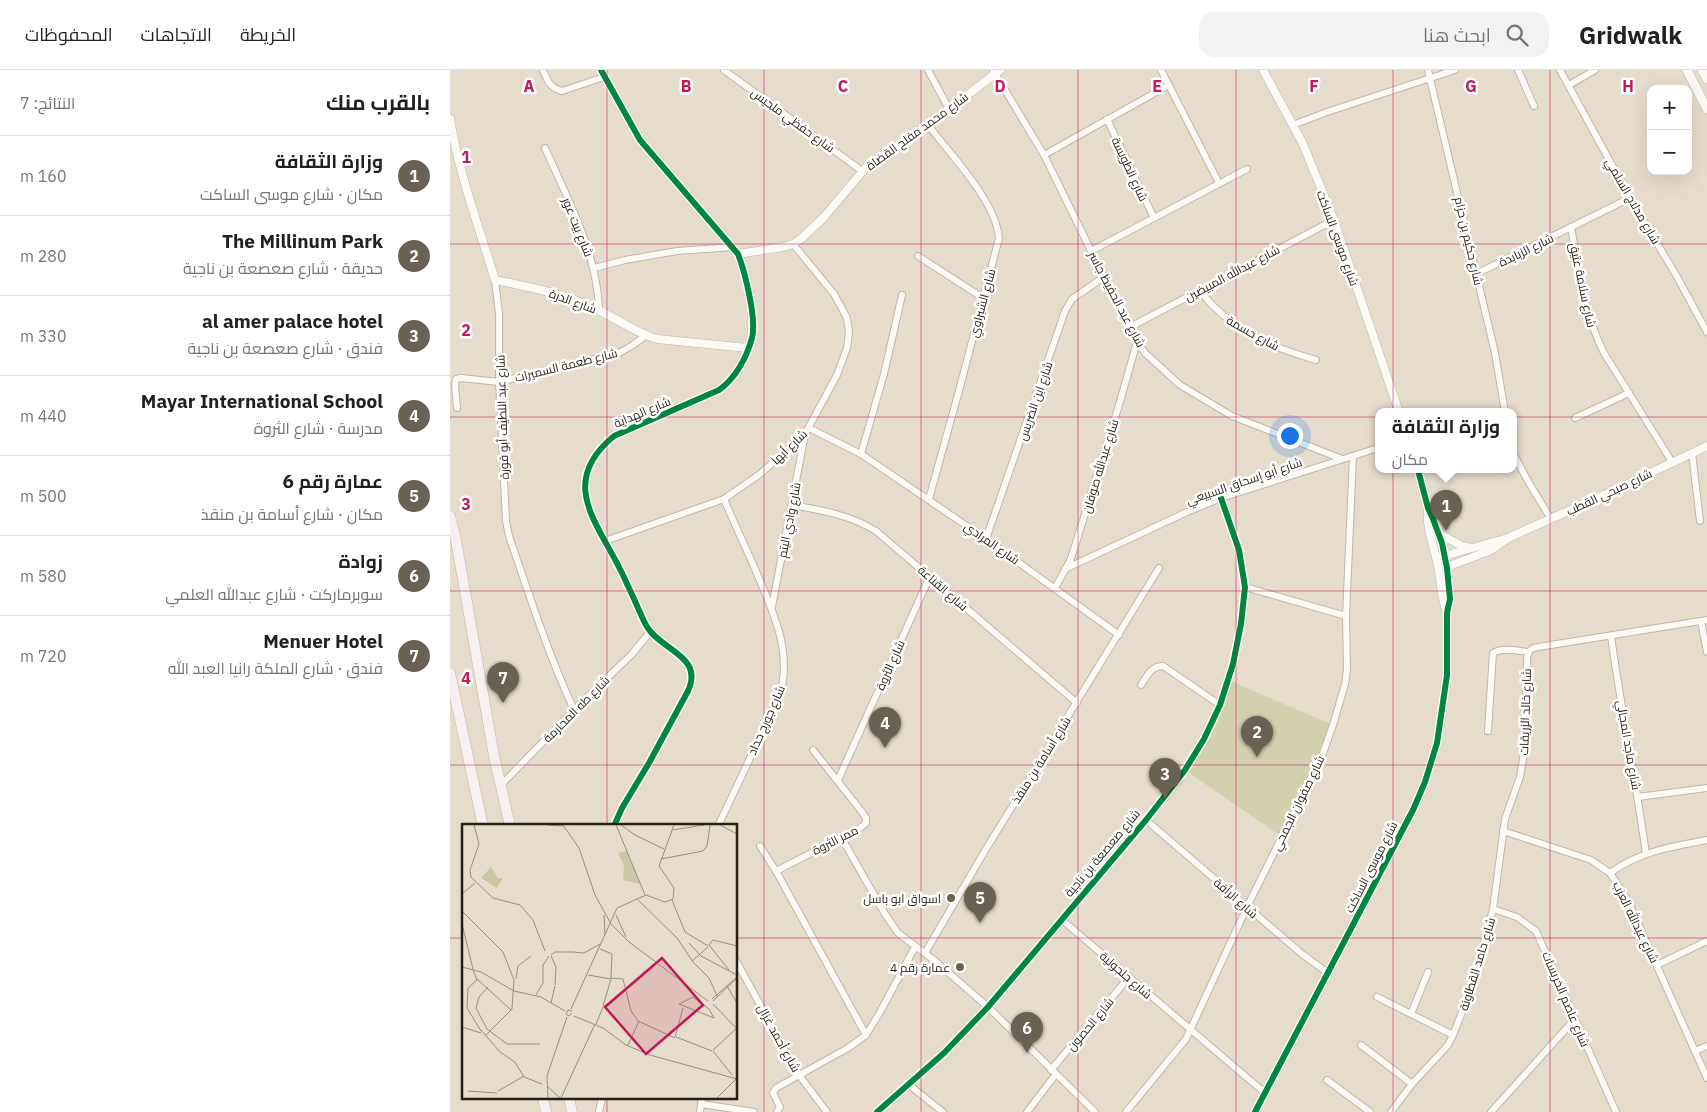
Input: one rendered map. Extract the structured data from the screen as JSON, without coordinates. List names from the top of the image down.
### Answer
{
  "streets": {
    "street": [
      "شارع حفظي ملحيس",
      "شارع محمد مفلح القضاة",
      "شارع الطويسة",
      "شارع مدلاج السلمي",
      "شارع بيت عور",
      "شارع موسى الساكت",
      "شارع حكيم بن حزام",
      "شارع الزبابدة",
      "شارع عبدالله المبيضين",
      "شارع سلامة عتيق",
      "شارع عبد الحفيظ جاسر",
      "شارع الدرة",
      "شارع الشبراوي",
      "شارع حسمة",
      "شارع طعمة السميرات",
      "شارع ابن الضريس",
      "شارع الهداية",
      "شارع عبد اللطيف أبو قورة",
      "شارع أبها",
      "شارع عبدالله صوفان",
      "شارع أبو إسحاق السبيعي",
      "شارع صبحي القطب",
      "شارع وادي اليتم",
      "شارع المرادي",
      "شارع القناعة",
      "شارع الثروة",
      "شارع طه المحارمة",
      "شارع خالد الزريقات",
      "شارع جورج حداد",
      "شارع ماجد المجالي",
      "شارع أسامة بن منقذ",
      "شارع صفوان الجمحي",
      "ممر الثروة",
      "شارع صعصعة بن ناجية",
      "شارع الرأفة",
      "شارع عبدالله العزب",
      "شارع حامد القطاونة",
      "شارع جلجولية",
      "شارع عاصم الخريسات",
      "شارع الحصون",
      "شارع أحمد غزال"
    ]
  },
  "crossings": [
    ["شارع حفظي ملحيس", "شارع محمد مفلح القضاة"],
    ["شارع محمد مفلح القضاة", "شارع عبد الحفيظ جاسر"],
    ["شارع محمد مفلح القضاة", "شارع الشبراوي"],
    ["شارع محمد مفلح القضاة", "شارع الهداية"],
    ["شارع محمد مفلح القضاة", "شارع أبها"],
    ["شارع مدلاج السلمي", "شارع الزبابدة"],
    ["شارع بيت عور", "شارع الدرة"],
    ["شارع موسى الساكت", "شارع عبدالله المبيضين"],
    ["شارع موسى الساكت", "شارع صبحي القطب"],
    ["شارع موسى الساكت", "شارع الرأفة"],
    ["شارع موسى الساكت", "شارع جلجولية"],
    ["شارع حكيم بن حزام", "شارع الزبابدة"],
    ["شارع الزبابدة", "شارع سلامة عتيق"],
    ["شارع عبدالله المبيضين", "شارع عبد الحفيظ جاسر"],
    ["شارع عبدالله المبيضين", "شارع حسمة"],
    ["شارع سلامة عتيق", "شارع صبحي القطب"],
    ["شارع عبد الحفيظ جاسر", "شارع ابن الضريس"],
    ["شارع عبد الحفيظ جاسر", "شارع عبدالله صوفان"],
    ["شارع عبد الحفيظ جاسر", "شارع أبو إسحاق السبيعي"],
    ["شارع الدرة", "شارع طعمة السميرات"],
    ["شارع الدرة", "شارع عبد اللطيف أبو قورة"],
    ["شارع الشبراوي", "شارع المرادي"],
    ["شارع طعمة السميرات", "شارع عبد اللطيف أبو قورة"],
    ["شارع ابن الضريس", "شارع المرادي"],
    ["شارع الهداية", "شارع أبها"],
    ["شارع الهداية", "شارع طه المحارمة"],
    ["شارع عبد اللطيف أبو قورة", "شارع طه المحارمة"],
    ["شارع أبها", "شارع وادي اليتم"],
    ["شارع أبها", "شارع المرادي"],
    ["شارع أبها", "شارع جورج حداد"],
    ["شارع عبدالله صوفان", "شارع أبو إسحاق السبيعي"],
    ["شارع عبدالله صوفان", "شارع المرادي"],
    ["شارع أبو إسحاق السبيعي", "شارع صفوان الجمحي"],
    ["شارع أبو إسحاق السبيعي", "شارع صعصعة بن ناجية"],
    ["شارع وادي اليتم", "شارع القناعة"],
    ["شارع وادي اليتم", "شارع جورج حداد"],
    ["شارع المرادي", "شارع أسامة بن منقذ"],
    ["شارع القناعة", "شارع الثروة"],
    ["شارع القناعة", "شارع أسامة بن منقذ"],
    ["شارع الثروة", "ممر الثروة"],
    ["شارع خالد الزريقات", "شارع ماجد المجالي"],
    ["شارع خالد الزريقات", "شارع عبدالله العزب"],
    ["شارع خالد الزريقات", "شارع حامد القطاونة"],
    ["شارع صفوان الجمحي", "شارع الرأفة"],
    ["شارع صفوان الجمحي", "شارع جلجولية"],
    ["شارع صعصعة بن ناجية", "شارع الرأفة"],
    ["شارع صعصعة بن ناجية", "شارع جلجولية"],
    ["شارع عبدالله العزب", "شارع حامد القطاونة"],
    ["شارع حامد القطاونة", "شارع عاصم الخريسات"],
    ["شارع جلجولية", "شارع الحصون"]
  ],
  "places": ["اسواق ابو باسل", "عمارة رقم 4"],
  "page": {
    "header": "Gridwalk",
    "search": "ابحث هنا",
    "nav": ["الخريطة", "الاتجاهات", "المحفوظات"],
    "heading": ["بالقرب منك", "النتائج: 7"],
    "map_buttons": ["+", "−"],
    "list": [
      {
        "mark": "1",
        "name": "وزارة الثقافة",
        "note": "مكان · شارع موسى الساكت",
        "value": "160 m"
      },
      {
        "mark": "2",
        "name": "The Millinum Park",
        "note": "حديقة · شارع صعصعة بن ناجية",
        "value": "280 m"
      },
      {
        "mark": "3",
        "name": "al amer palace hotel",
        "note": "فندق · شارع صعصعة بن ناجية",
        "value": "330 m"
      },
      {
        "mark": "4",
        "name": "Mayar International School",
        "note": "مدرسة · شارع الثروة",
        "value": "440 m"
      },
      {
        "mark": "5",
        "name": "عمارة رقم 6",
        "note": "مكان · شارع أسامة بن منقذ",
        "value": "500 m"
      },
      {
        "mark": "6",
        "name": "زوادة",
        "note": "سوبرماركت · شارع عبدالله العلمي",
        "value": "580 m"
      },
      {
        "mark": "7",
        "name": "Menuer Hotel",
        "note": "فندق · شارع الملكة رانيا العبد الله",
        "value": "720 m"
      }
    ],
    "popup": ["وزارة الثقافة", "مكان"],
    "pins": [
      "1",
      "7",
      "4",
      "2",
      "3",
      "5",
      "6"
    ]
  },
  "grid": {
    "columns": [
      "A",
      "B",
      "C",
      "D",
      "E",
      "F",
      "G",
      "H"
    ],
    "rows": [
      "1",
      "2",
      "3",
      "4"
    ]
  }
}
